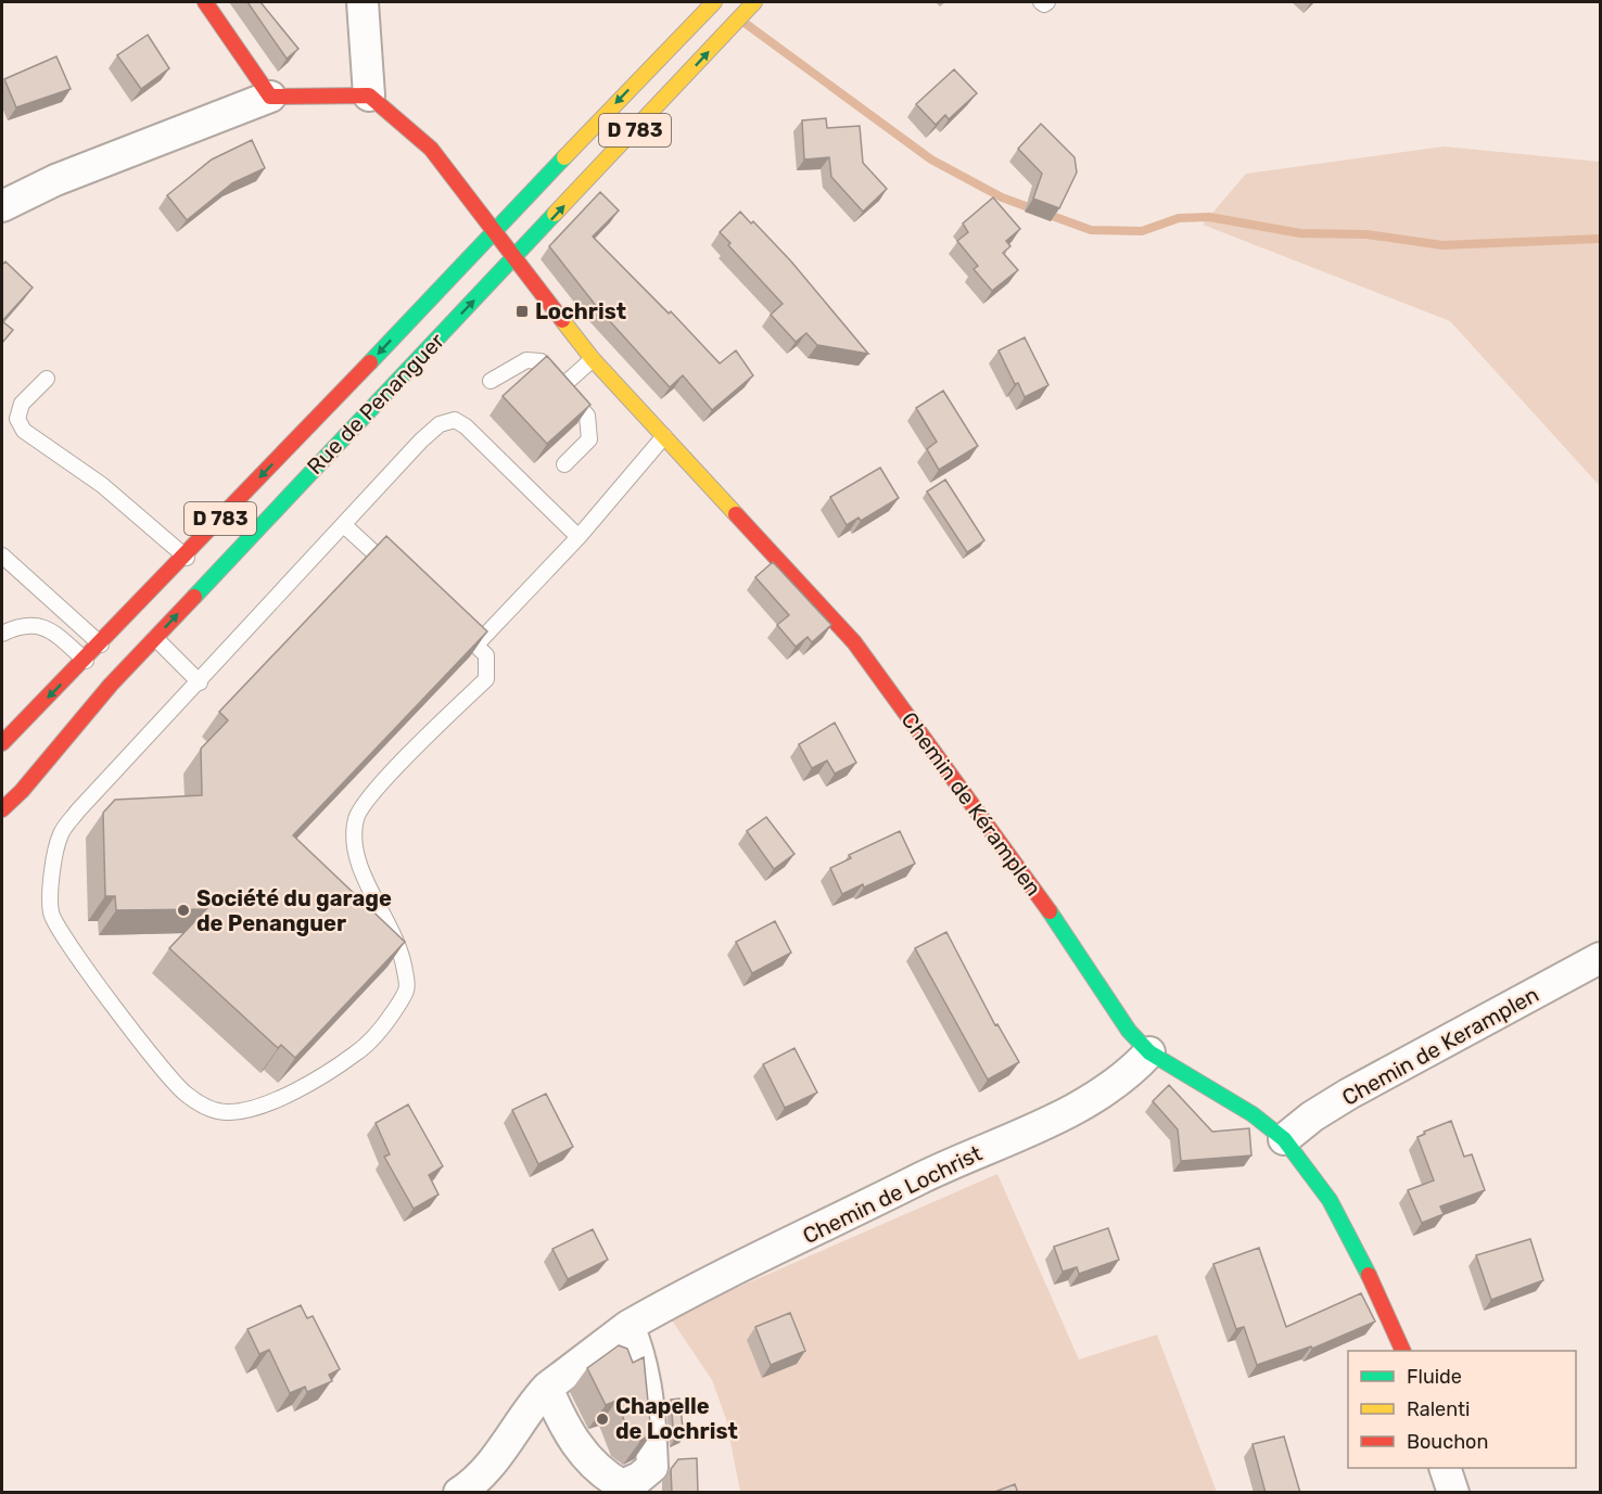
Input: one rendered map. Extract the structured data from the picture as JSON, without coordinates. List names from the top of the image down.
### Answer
{
  "streets": {
    "main road": ["D 783", "Rue de Penanguer", "Chemin de Kéramplen"],
    "street": ["Chemin de Keramplen", "Chemin de Lochrist"]
  },
  "crossings": [
    ["Rue de Penanguer", "Chemin de Kéramplen"],
    ["Chemin de Kéramplen", "Chemin de Keramplen"],
    ["Chemin de Kéramplen", "Chemin de Lochrist"]
  ],
  "places": {
    "transit": ["Lochrist"],
    "other": ["Société du garage de Penanguer", "Chapelle de Lochrist"]
  },
  "legend": ["Fluide", "Ralenti", "Bouchon"]
}
